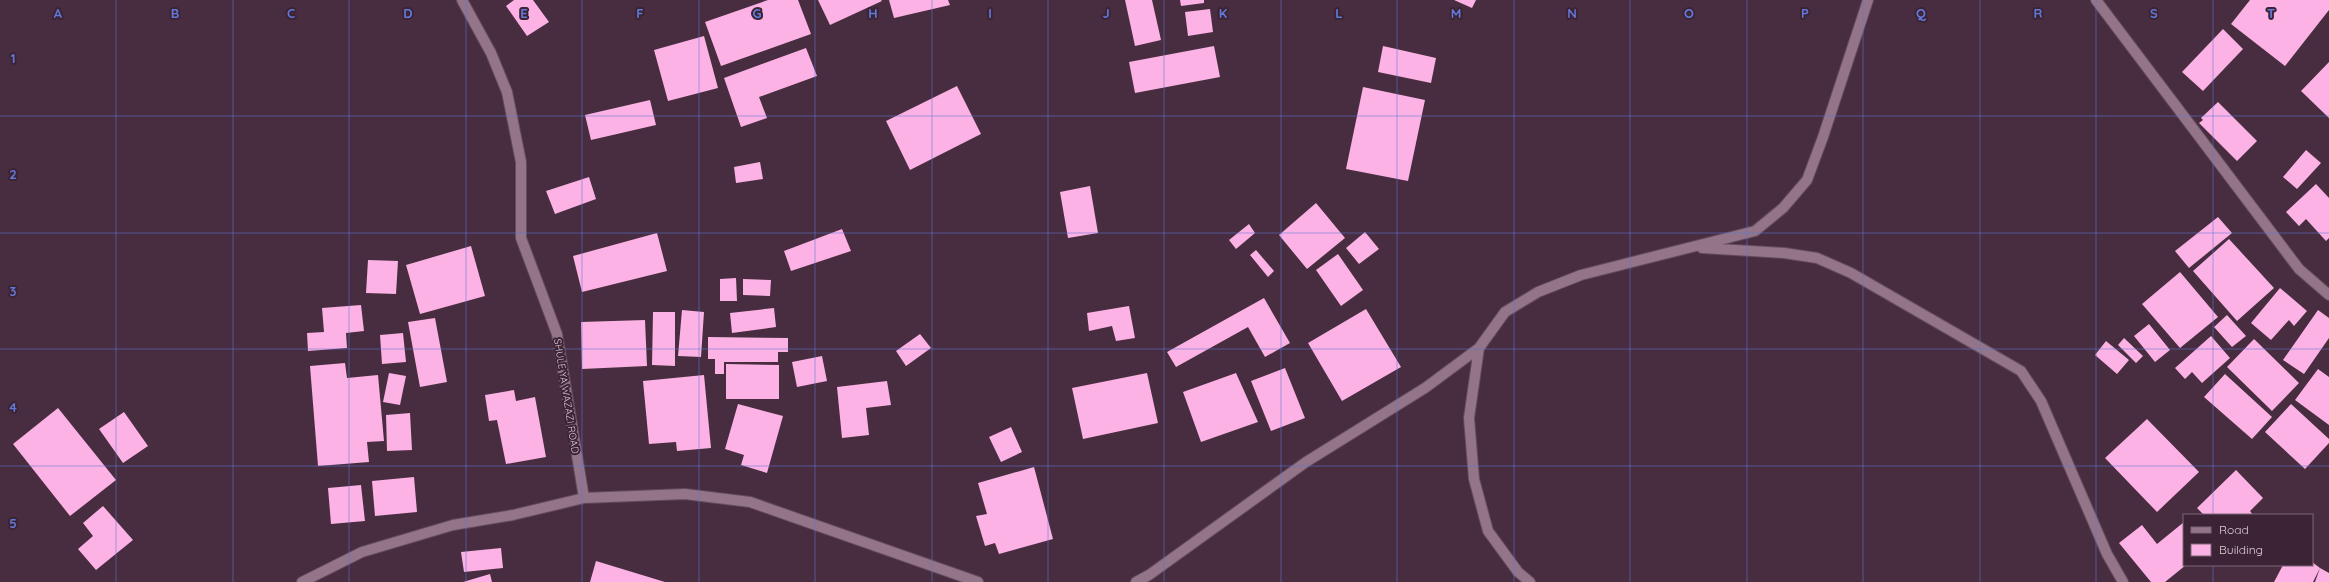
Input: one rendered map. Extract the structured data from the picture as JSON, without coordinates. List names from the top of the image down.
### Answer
{
  "streets": {
    "street": ["SHULE YA WAZAZI ROAD"]
  },
  "legend": ["Road", "Building"],
  "grid": {
    "columns": [
      "A",
      "B",
      "C",
      "D",
      "E",
      "F",
      "G",
      "H",
      "I",
      "J",
      "K",
      "L",
      "M",
      "N",
      "O",
      "P",
      "Q",
      "R",
      "S",
      "T"
    ],
    "rows": [
      "1",
      "2",
      "3",
      "4",
      "5"
    ]
  }
}
